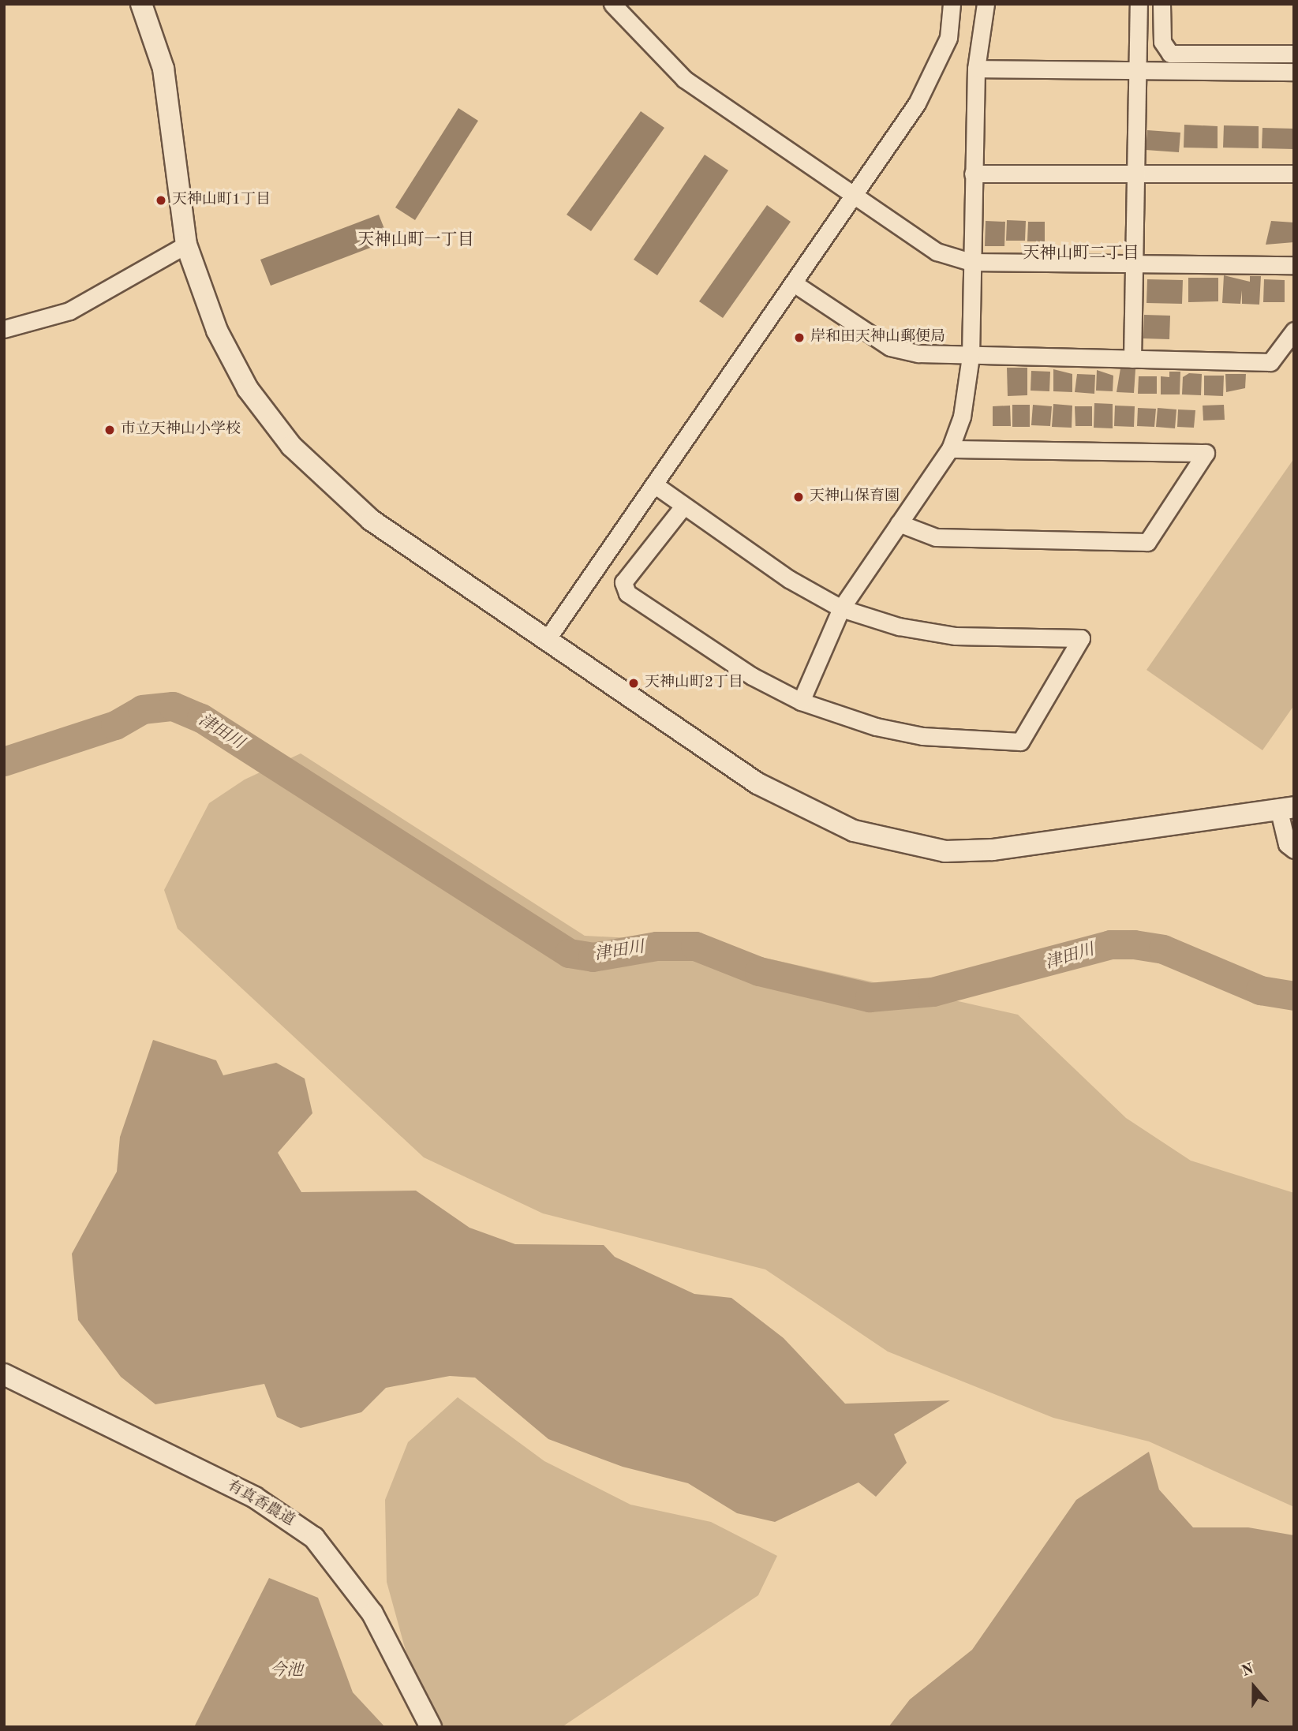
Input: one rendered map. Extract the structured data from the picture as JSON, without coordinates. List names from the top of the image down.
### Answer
{
  "streets": {
    "street": ["有真香農道"]
  },
  "districts": ["天神山町一丁目", "天神山町二丁目"],
  "water": ["津田川", "今池"],
  "places": [
    "天神山町1丁目",
    "岸和田天神山郵便局",
    "市立天神山小学校",
    "天神山保育園",
    "天神山町2丁目"
  ],
  "north": "top"
}
